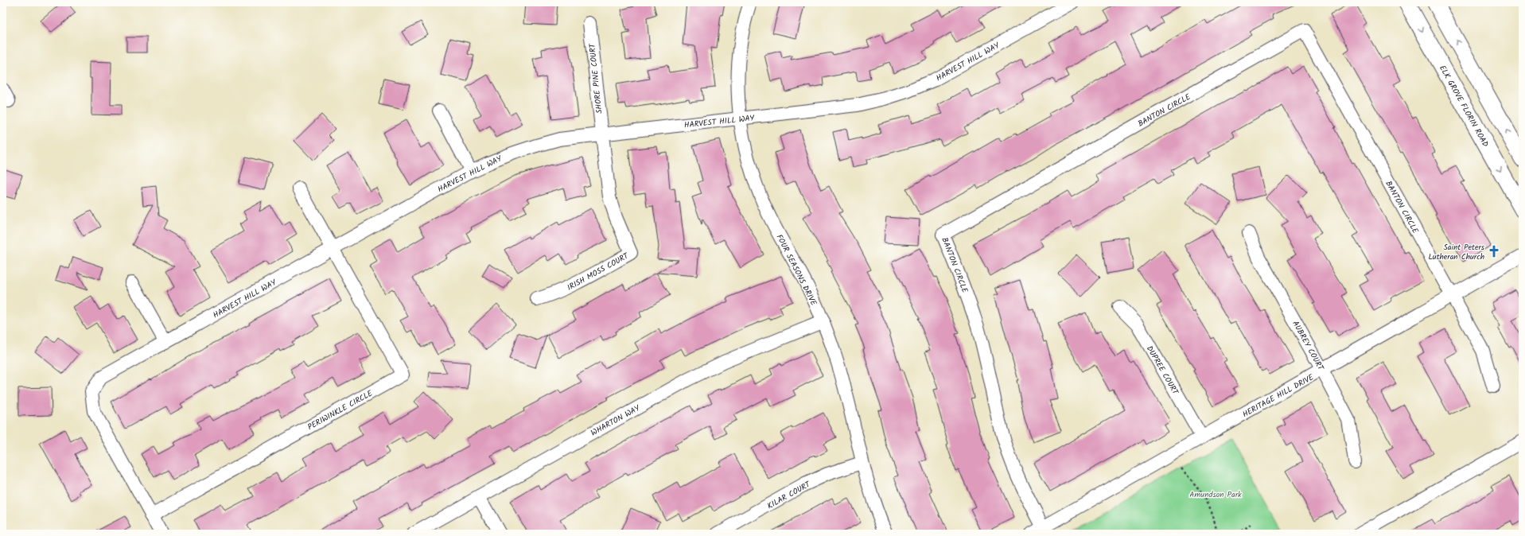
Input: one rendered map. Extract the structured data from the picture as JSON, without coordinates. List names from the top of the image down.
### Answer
{
  "streets": {
    "main road": ["ELK GROVE FLORIN ROAD"],
    "street": [
      "HARVEST HILL WAY",
      "SHORE PINE COURT",
      "BANTON CIRCLE",
      "FOUR SEASONS DRIVE",
      "IRISH MOSS COURT",
      "AUBREY COURT",
      "DUPREE COURT",
      "HERITAGE HILL DRIVE",
      "PERIWINKLE CIRCLE",
      "WHARTON WAY",
      "KILAR COURT"
    ]
  },
  "crossings": [
    ["HARVEST HILL WAY", "SHORE PINE COURT"],
    ["HARVEST HILL WAY", "FOUR SEASONS DRIVE"],
    ["HARVEST HILL WAY", "IRISH MOSS COURT"],
    ["HARVEST HILL WAY", "PERIWINKLE CIRCLE"],
    ["SHORE PINE COURT", "IRISH MOSS COURT"],
    ["BANTON CIRCLE", "HERITAGE HILL DRIVE"],
    ["FOUR SEASONS DRIVE", "WHARTON WAY"],
    ["FOUR SEASONS DRIVE", "KILAR COURT"],
    ["AUBREY COURT", "HERITAGE HILL DRIVE"],
    ["DUPREE COURT", "HERITAGE HILL DRIVE"]
  ],
  "parks": ["Amundson Park"],
  "places": {
    "church": ["Saint Peters Lutheran Church"]
  }
}
